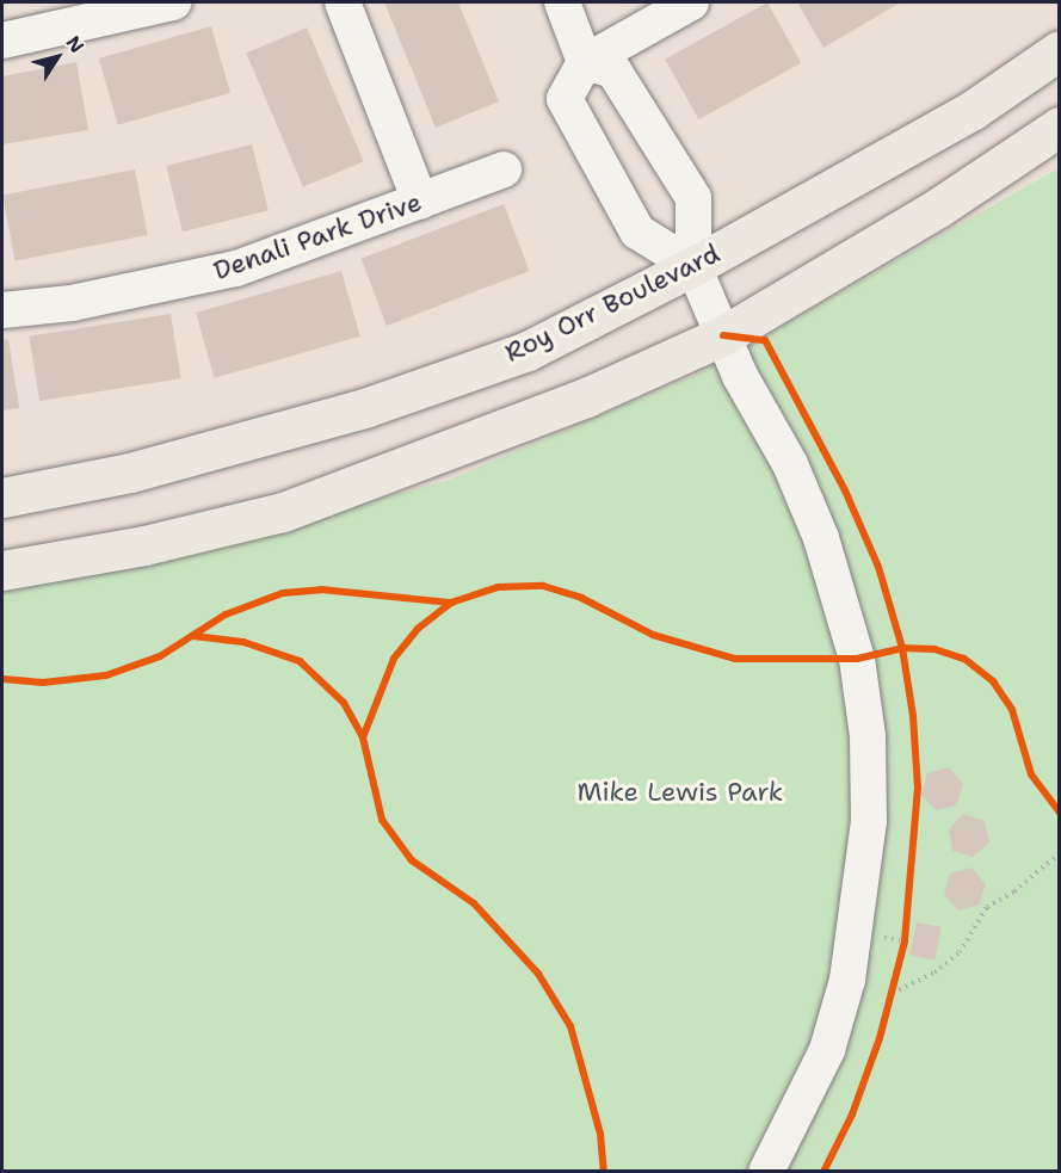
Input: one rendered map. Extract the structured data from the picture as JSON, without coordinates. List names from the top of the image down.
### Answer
{
  "streets": {
    "main road": ["Roy Orr Boulevard"],
    "street": ["Denali Park Drive"]
  },
  "parks": ["Mike Lewis Park"],
  "north": "top right"
}
